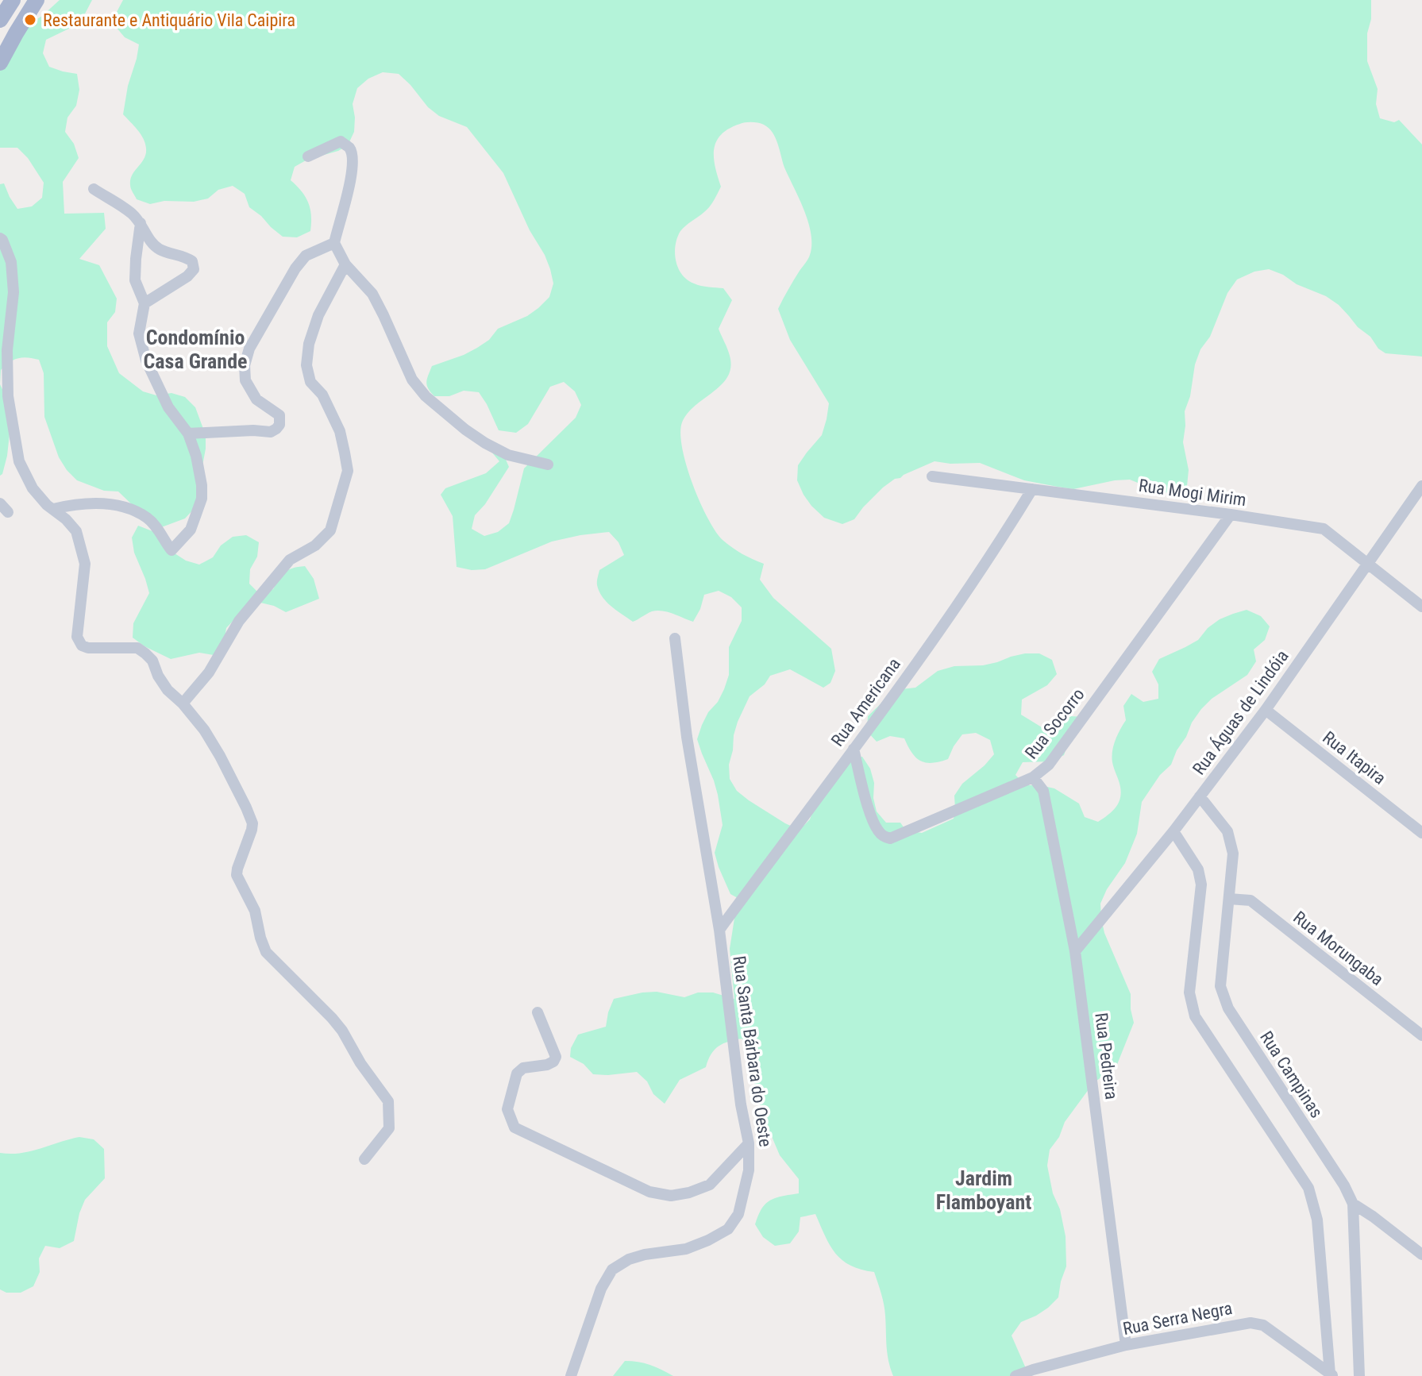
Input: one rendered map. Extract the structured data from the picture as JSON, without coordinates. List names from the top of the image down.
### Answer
{
  "streets": {
    "street": [
      "Rua Mogi Mirim",
      "Rua Americana",
      "Rua Águas de Lindóia",
      "Rua Socorro",
      "Rua Itapira",
      "Rua Morungaba",
      "Rua Santa Bárbara do Oeste",
      "Rua Pedreira",
      "Rua Campinas",
      "Rua Serra Negra"
    ]
  },
  "crossings": [
    ["Rua Mogi Mirim", "Rua Americana"],
    ["Rua Mogi Mirim", "Rua Águas de Lindóia"],
    ["Rua Mogi Mirim", "Rua Socorro"],
    ["Rua Americana", "Rua Socorro"],
    ["Rua Americana", "Rua Santa Bárbara do Oeste"],
    ["Rua Águas de Lindóia", "Rua Itapira"],
    ["Rua Águas de Lindóia", "Rua Pedreira"],
    ["Rua Águas de Lindóia", "Rua Campinas"],
    ["Rua Socorro", "Rua Pedreira"],
    ["Rua Morungaba", "Rua Campinas"],
    ["Rua Pedreira", "Rua Serra Negra"]
  ],
  "districts": ["Condomínio Casa Grande", "Jardim Flamboyant"],
  "places": ["Restaurante e Antiquário Vila Caipira"]
}
